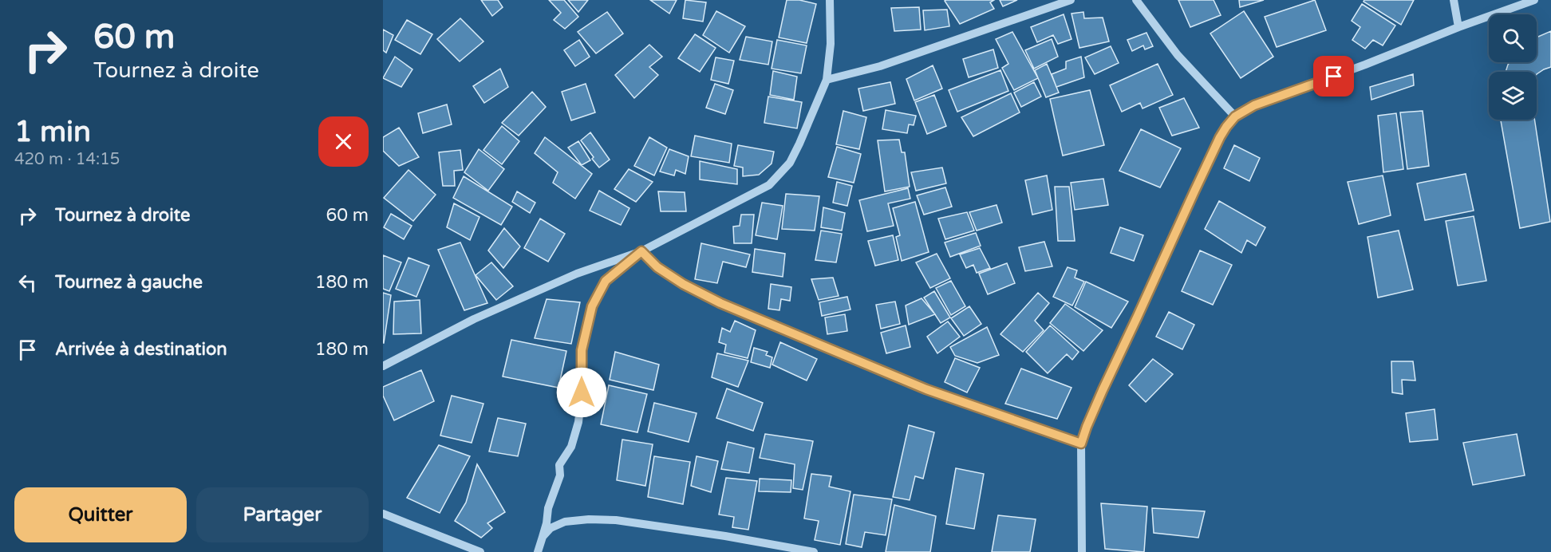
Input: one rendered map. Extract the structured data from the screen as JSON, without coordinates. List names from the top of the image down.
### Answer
{
  "page": {
    "turn": ["60 m", "Tournez à droite"],
    "heading": ["1 min", "420 m · 14:15"],
    "list": [
      {
        "name": "Tournez à droite",
        "value": "60 m"
      },
      {
        "name": "Tournez à gauche",
        "value": "180 m"
      },
      {
        "name": "Arrivée à destination",
        "value": "180 m"
      }
    ],
    "buttons": ["Quitter", "Partager"]
  }
}
